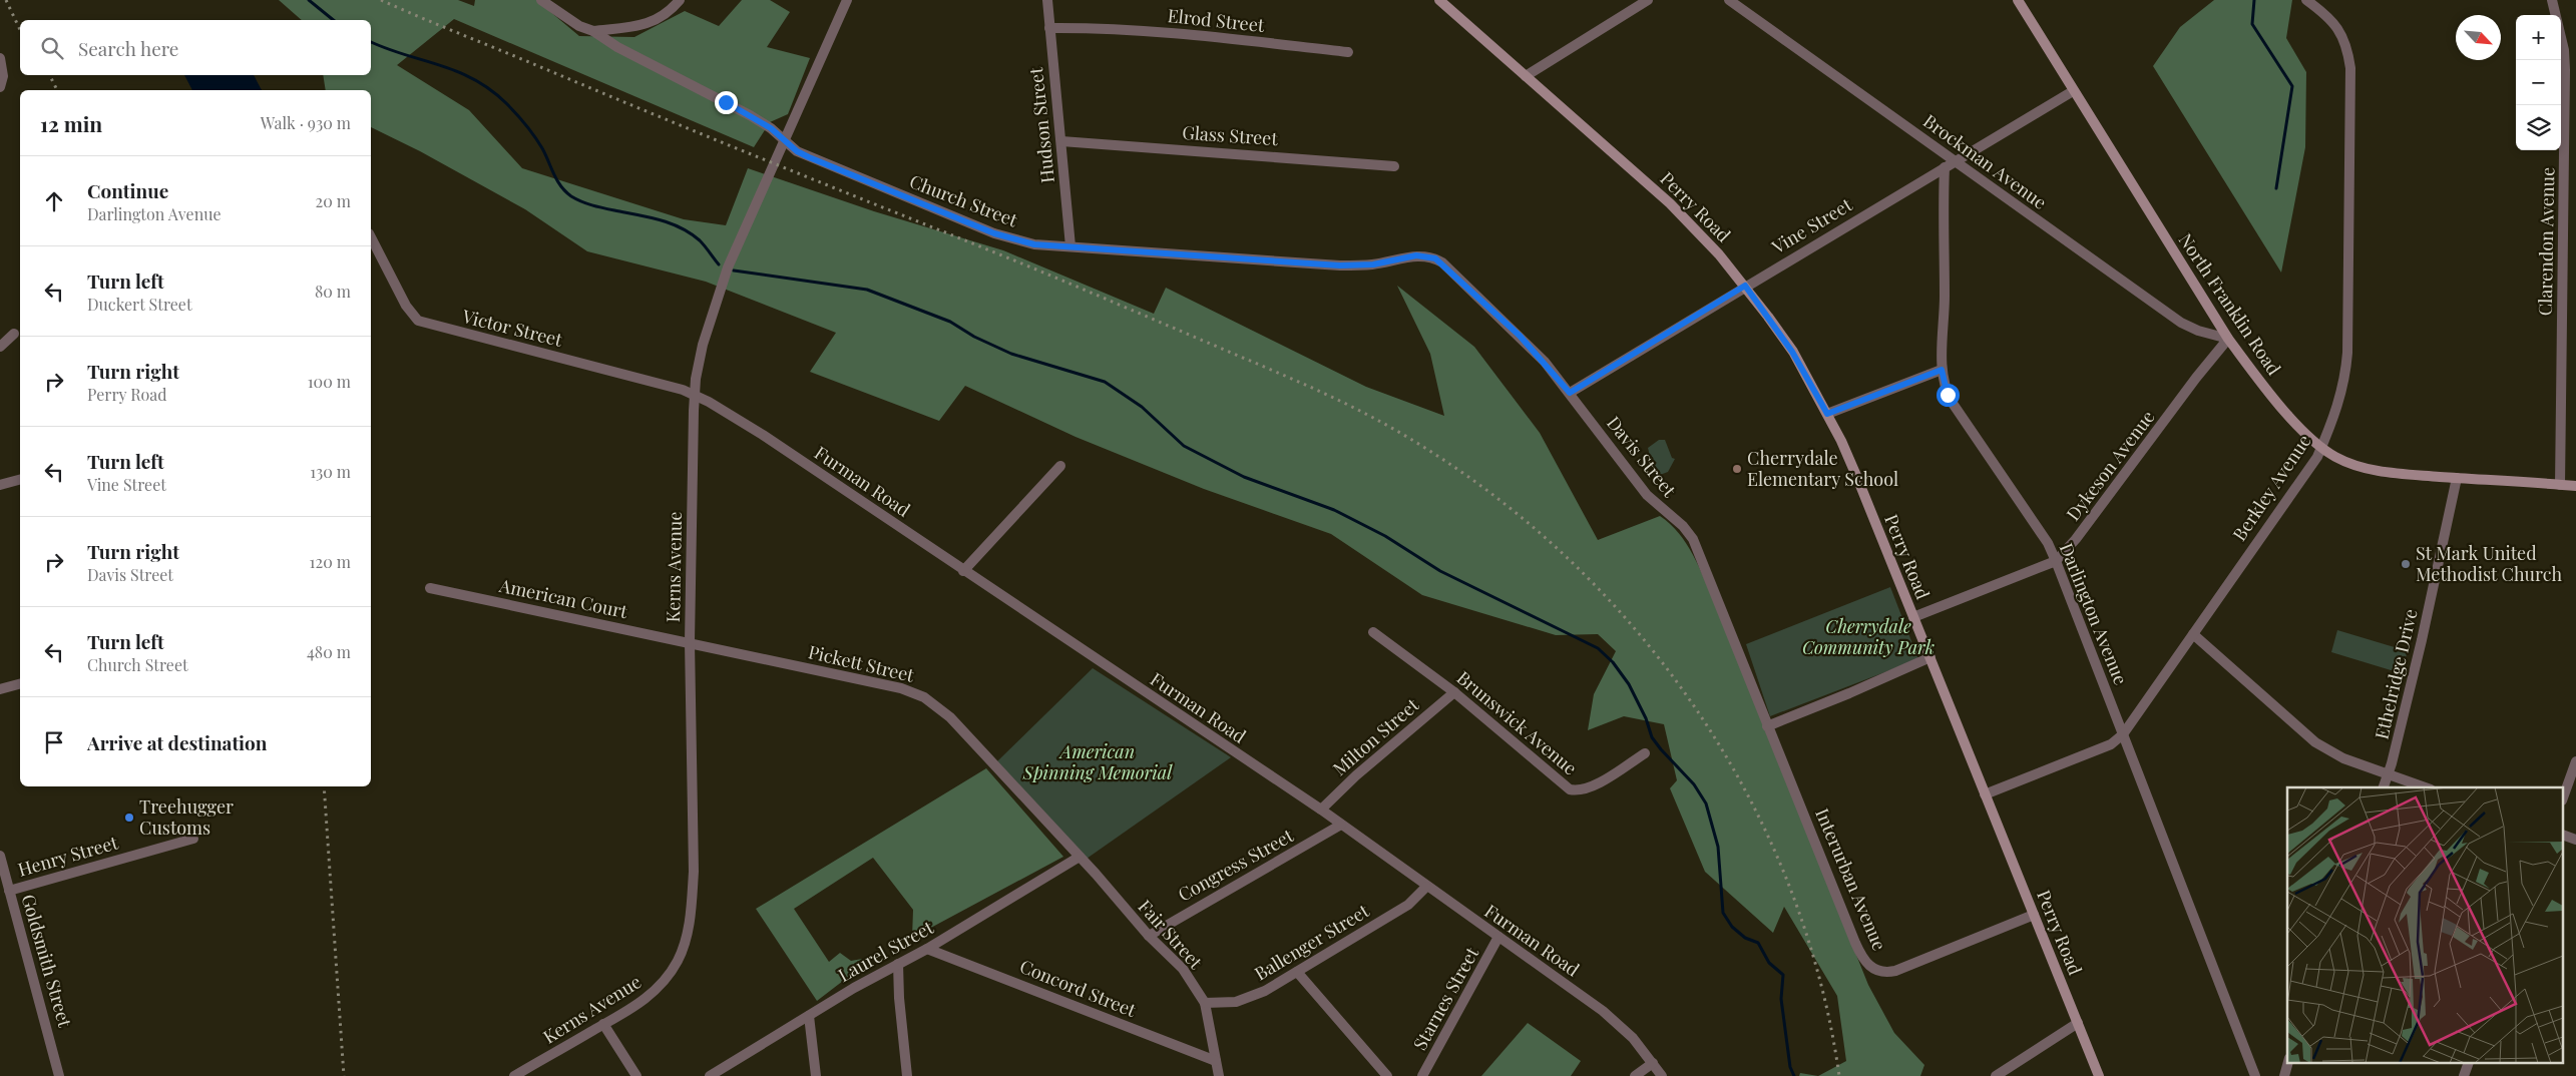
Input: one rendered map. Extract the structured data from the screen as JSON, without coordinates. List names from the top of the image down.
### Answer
{
  "streets": {
    "street": [
      "Elrod Street",
      "Hudson Street",
      "Glass Street",
      "Brockman Avenue",
      "Church Street",
      "Perry Road",
      "Vine Street",
      "Clarendon Avenue",
      "North Franklin Road",
      "Victor Street",
      "Davis Street",
      "Dykeson Avenue",
      "Furman Road",
      "Berkley Avenue",
      "Kerns Avenue",
      "American Court",
      "Darlington Avenue",
      "Pickett Street",
      "Ethelridge Drive",
      "Brunswick Avenue",
      "Milton Street",
      "Henry Street",
      "Congress Street",
      "Interurban Avenue",
      "Fair Street",
      "Ballenger Street",
      "Laurel Street",
      "Goldsmith Street",
      "Concord Street",
      "Starnes Street"
    ]
  },
  "crossings": [
    ["Elrod Street", "Hudson Street"],
    ["Hudson Street", "Glass Street"],
    ["Hudson Street", "Church Street"],
    ["Brockman Avenue", "Vine Street"],
    ["Brockman Avenue", "North Franklin Road"],
    ["Brockman Avenue", "Dykeson Avenue"],
    ["Church Street", "Davis Street"],
    ["Church Street", "Kerns Avenue"],
    ["Perry Road", "Vine Street"],
    ["Perry Road", "Dykeson Avenue"],
    ["Perry Road", "Berkley Avenue"],
    ["Perry Road", "Interurban Avenue"],
    ["Vine Street", "North Franklin Road"],
    ["Vine Street", "Davis Street"],
    ["Vine Street", "Darlington Avenue"],
    ["Clarendon Avenue", "North Franklin Road"],
    ["North Franklin Road", "Dykeson Avenue"],
    ["North Franklin Road", "Berkley Avenue"],
    ["North Franklin Road", "Ethelridge Drive"],
    ["Victor Street", "Furman Road"],
    ["Victor Street", "Kerns Avenue"],
    ["Davis Street", "Interurban Avenue"],
    ["Dykeson Avenue", "Darlington Avenue"],
    ["Furman Road", "Kerns Avenue"],
    ["Furman Road", "Milton Street"],
    ["Furman Road", "Congress Street"],
    ["Furman Road", "Ballenger Street"],
    ["Furman Road", "Starnes Street"],
    ["Berkley Avenue", "Darlington Avenue"],
    ["Kerns Avenue", "American Court"],
    ["Kerns Avenue", "Pickett Street"],
    ["American Court", "Pickett Street"],
    ["Pickett Street", "Fair Street"],
    ["Pickett Street", "Laurel Street"],
    ["Brunswick Avenue", "Milton Street"],
    ["Henry Street", "Goldsmith Street"],
    ["Congress Street", "Fair Street"],
    ["Fair Street", "Ballenger Street"],
    ["Fair Street", "Laurel Street"],
    ["Fair Street", "Concord Street"],
    ["Laurel Street", "Concord Street"]
  ],
  "parks": ["Cherrydale Community Park", "American Spinning Memorial"],
  "places": ["Cherrydale Elementary School", "St Mark United Methodist Church", "Treehugger Customs"],
  "north": "bottom right",
  "page": {
    "map_buttons": ["+", "−"],
    "search": "Search here",
    "heading": ["12 min", "Walk · 930 m"],
    "list": [
      ["Continue", "Darlington Avenue", "20 m"],
      ["Turn left", "Duckert Street", "80 m"],
      ["Turn right", "Perry Road", "100 m"],
      ["Turn left", "Vine Street", "130 m"],
      ["Turn right", "Davis Street", "120 m"],
      ["Turn left", "Church Street", "480 m"],
      "Arrive at destination"
    ]
  }
}
